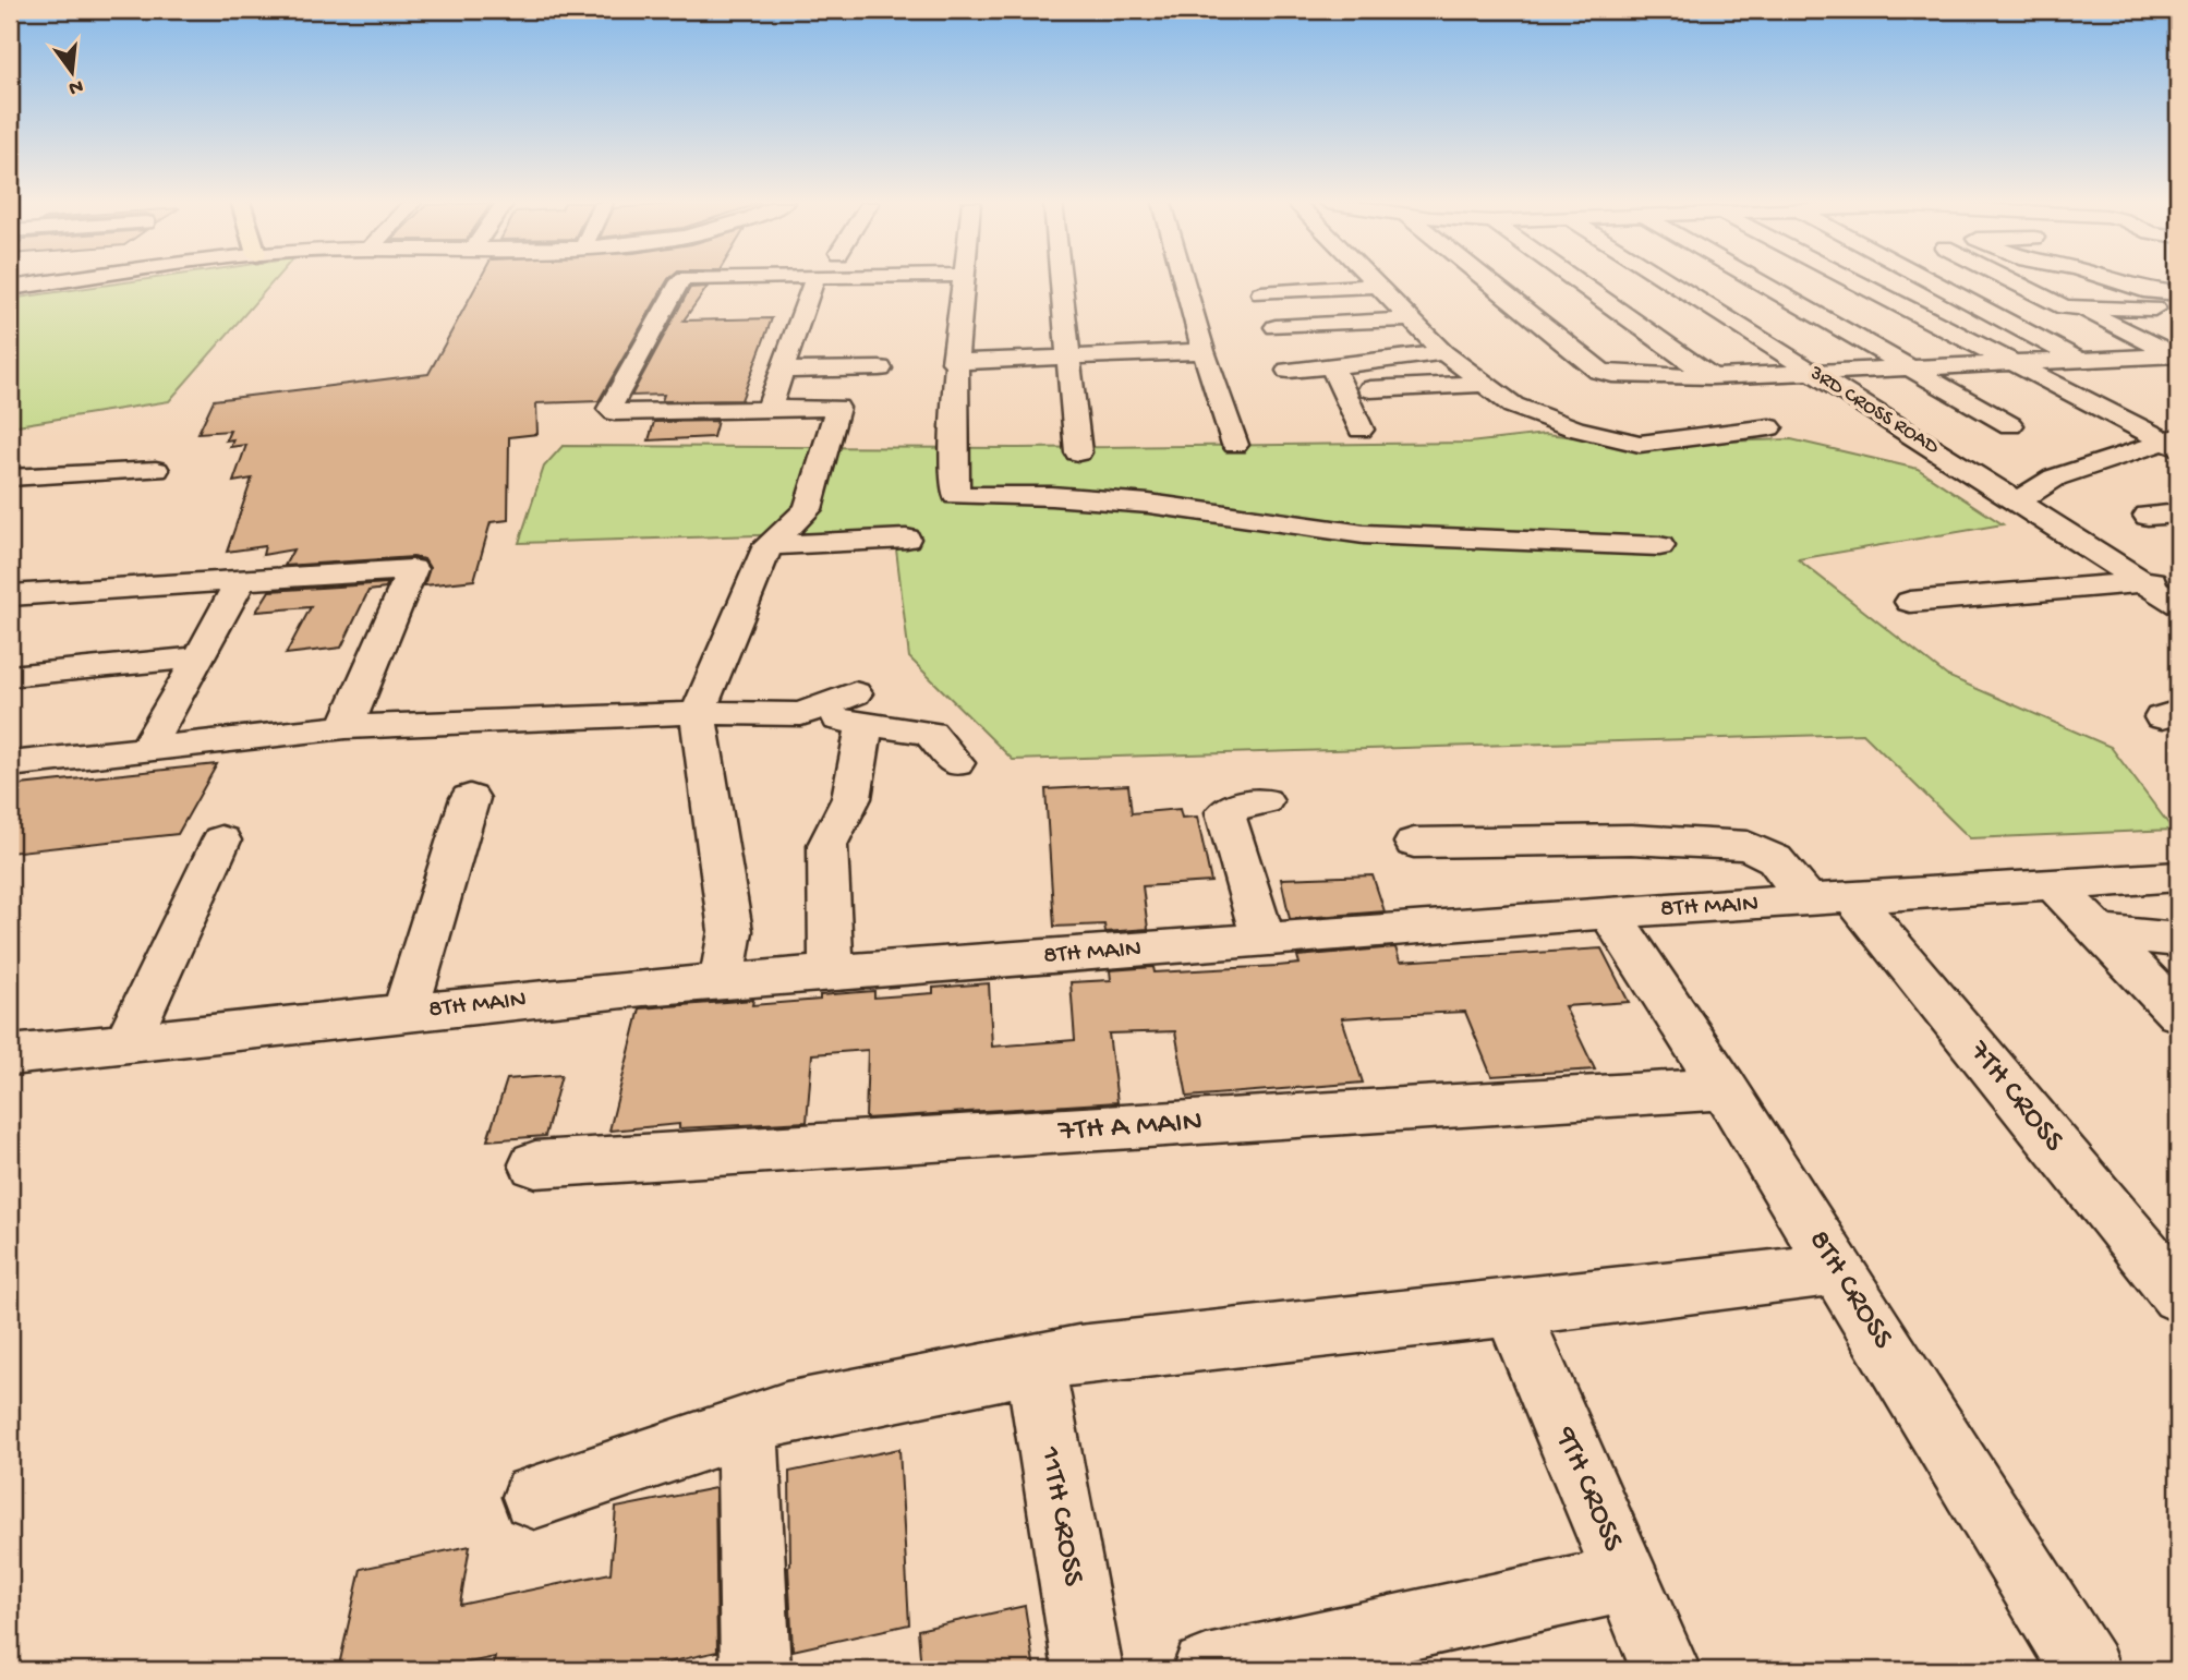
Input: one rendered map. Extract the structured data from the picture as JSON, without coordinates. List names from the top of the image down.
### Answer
{
  "streets": {
    "street": [
      "3RD CROSS ROAD",
      "8TH MAIN",
      "7TH CROSS",
      "7TH A MAIN",
      "8TH CROSS",
      "9TH CROSS",
      "11TH CROSS"
    ]
  },
  "crossings": [
    ["8TH MAIN", "7TH CROSS"],
    ["8TH MAIN", "8TH CROSS"],
    ["7TH A MAIN", "8TH CROSS"]
  ],
  "north": "bottom"
}
